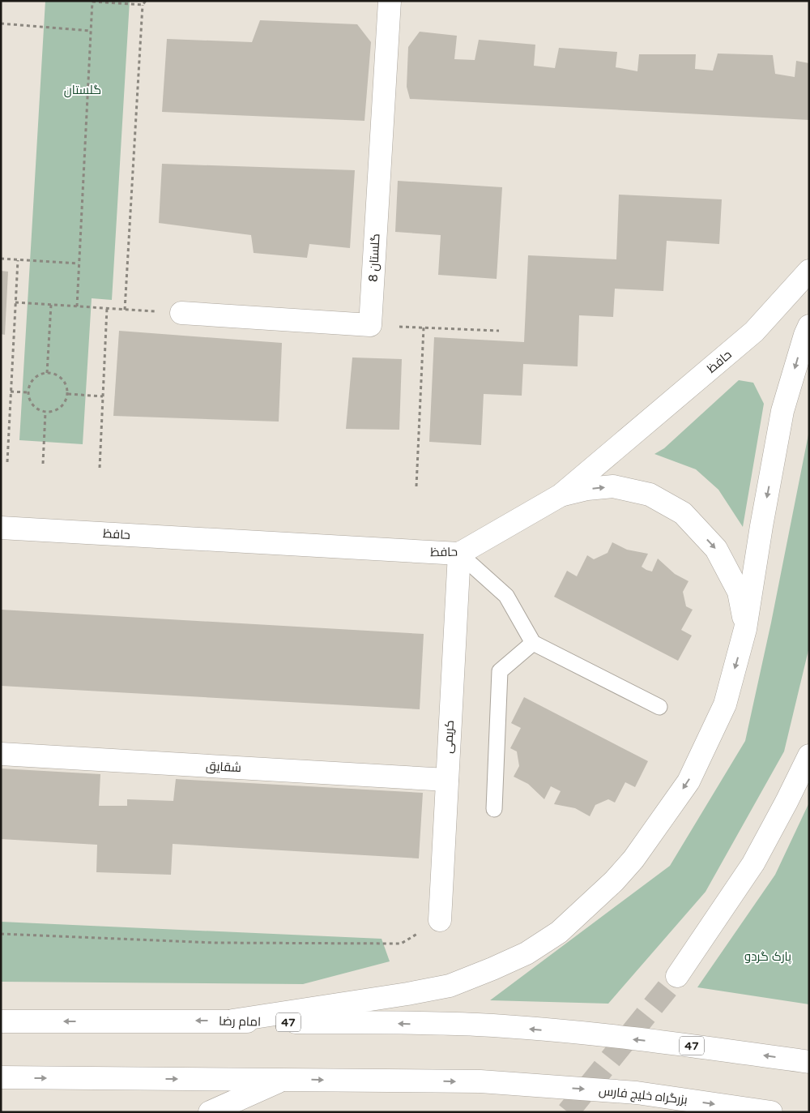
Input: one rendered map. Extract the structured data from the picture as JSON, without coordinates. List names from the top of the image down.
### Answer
{
  "streets": {
    "main road": [
      "گلستان 8",
      "حافظ",
      "کریمی",
      "شقایق",
      "امام رضا",
      "47",
      "بزرگراه خلیج فارس"
    ]
  },
  "crossings": [
    ["حافظ", "کریمی"],
    ["کریمی", "شقایق"]
  ],
  "one_way": ["بزرگراه خلیج فارس"],
  "parks": ["گلستان", "پارک گردو"]
}
